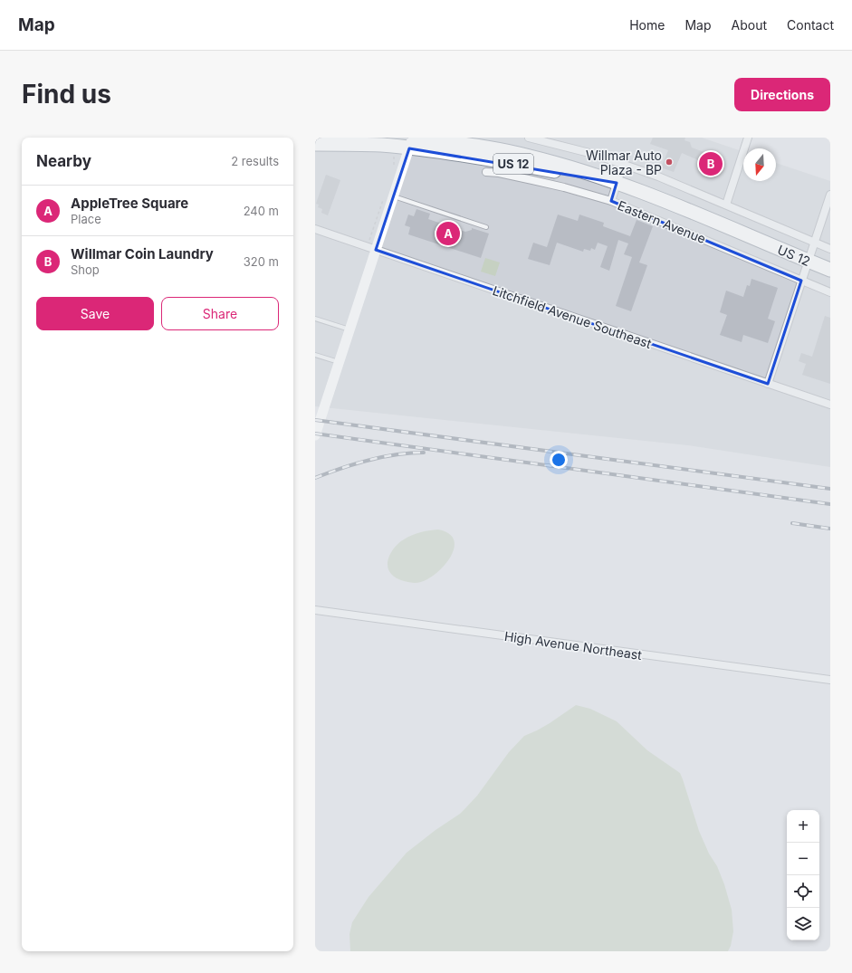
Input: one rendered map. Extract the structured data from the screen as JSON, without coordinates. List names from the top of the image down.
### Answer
{
  "streets": {
    "highway": ["US 12"],
    "street": ["Eastern Avenue", "Litchfield Avenue Southeast", "High Avenue Northeast"]
  },
  "places": ["Willmar Auto Plaza - BP"],
  "north": "bottom",
  "page": {
    "header": "Map",
    "nav": [
      "Home",
      "Map",
      "About",
      "Contact"
    ],
    "buttons": [
      "Directions",
      ["Save", "Share"]
    ],
    "title": "Find us",
    "heading": ["Nearby", "2 results"],
    "pins": ["B", "A"],
    "list": [
      {
        "mark": "A",
        "name": "AppleTree Square",
        "note": "Place",
        "value": "240 m"
      },
      {
        "mark": "B",
        "name": "Willmar Coin Laundry",
        "note": "Shop",
        "value": "320 m"
      }
    ],
    "map_buttons": ["+", "−"]
  }
}
